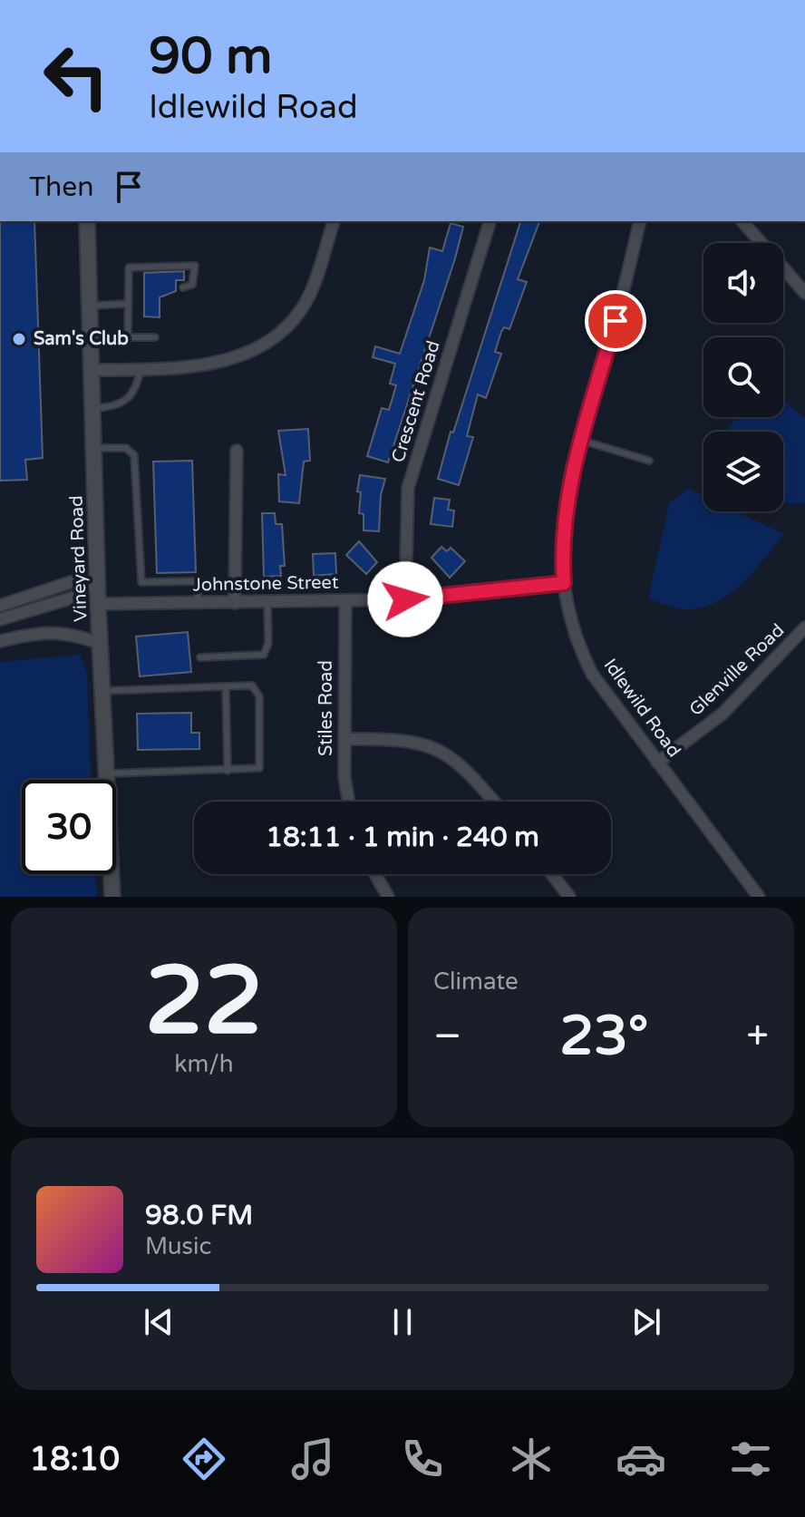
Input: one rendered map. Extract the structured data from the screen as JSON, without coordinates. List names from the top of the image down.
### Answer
{
  "streets": {
    "street": [
      "Crescent Road",
      "Vineyard Road",
      "Johnstone Street",
      "Glenville Road",
      "Stiles Road",
      "Idlewild Road"
    ]
  },
  "crossings": [
    ["Crescent Road", "Johnstone Street"],
    ["Vineyard Road", "Johnstone Street"],
    ["Johnstone Street", "Stiles Road"],
    ["Johnstone Street", "Idlewild Road"],
    ["Glenville Road", "Idlewild Road"]
  ],
  "places": ["Sam's Club"],
  "page": {
    "turn": ["90 m", "Idlewild Road"],
    "then": "Then",
    "limit": "30",
    "trip": "18:11 · 1 min · 240 m",
    "tile": [
      ["22", "km/h"],
      "Climate"
    ],
    "heat": ["−", "23°", "+"],
    "song": ["98.0 FM", "Music"],
    "tabs": "18:10"
  }
}
